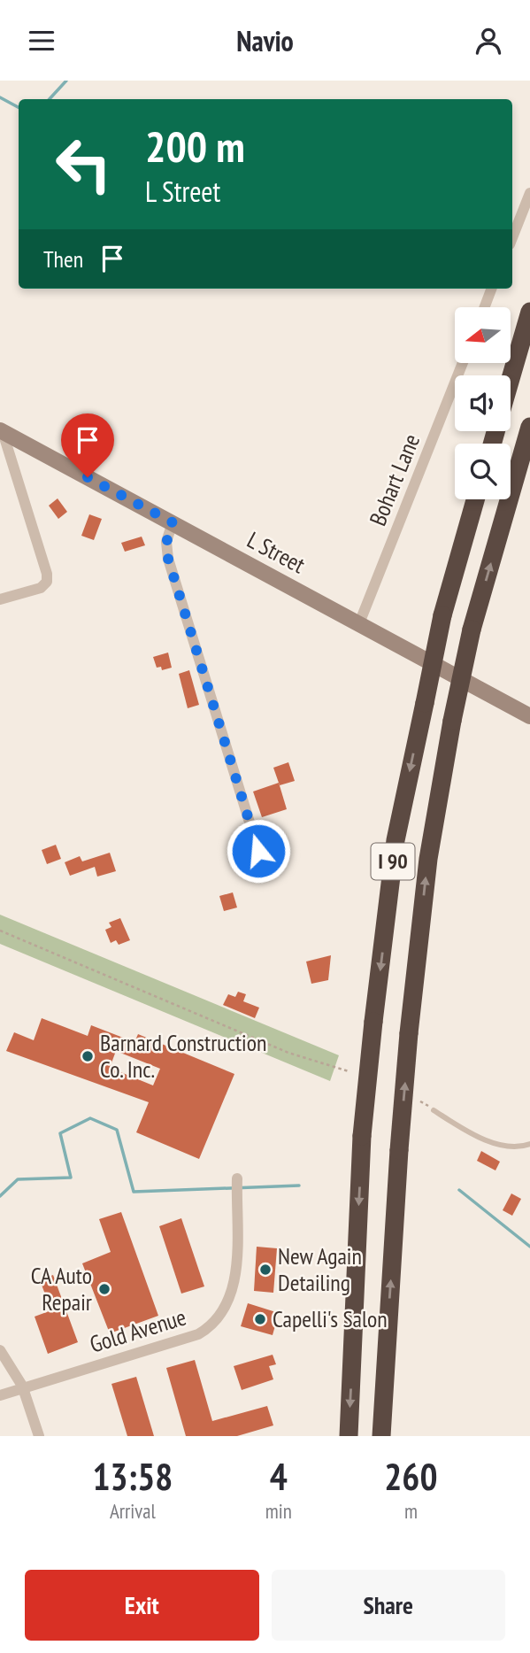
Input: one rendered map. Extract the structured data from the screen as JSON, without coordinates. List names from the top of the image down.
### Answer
{
  "streets": {
    "highway": ["I 90"],
    "street": ["Bohart Lane", "L Street", "Gold Avenue"]
  },
  "crossings": [
    ["Bohart Lane", "L Street"]
  ],
  "places": [
    "Barnard Construction Co. Inc.",
    "New Again Detailing",
    "CA Auto Repair",
    "Capelli's Salon"
  ],
  "north": "left",
  "page": {
    "header": "Navio",
    "turn": ["200 m", "L Street"],
    "then": "Then",
    "eta": [
      "13:58",
      "Arrival",
      "4",
      "min",
      "260",
      "m"
    ],
    "buttons": ["Exit", "Share"]
  }
}
